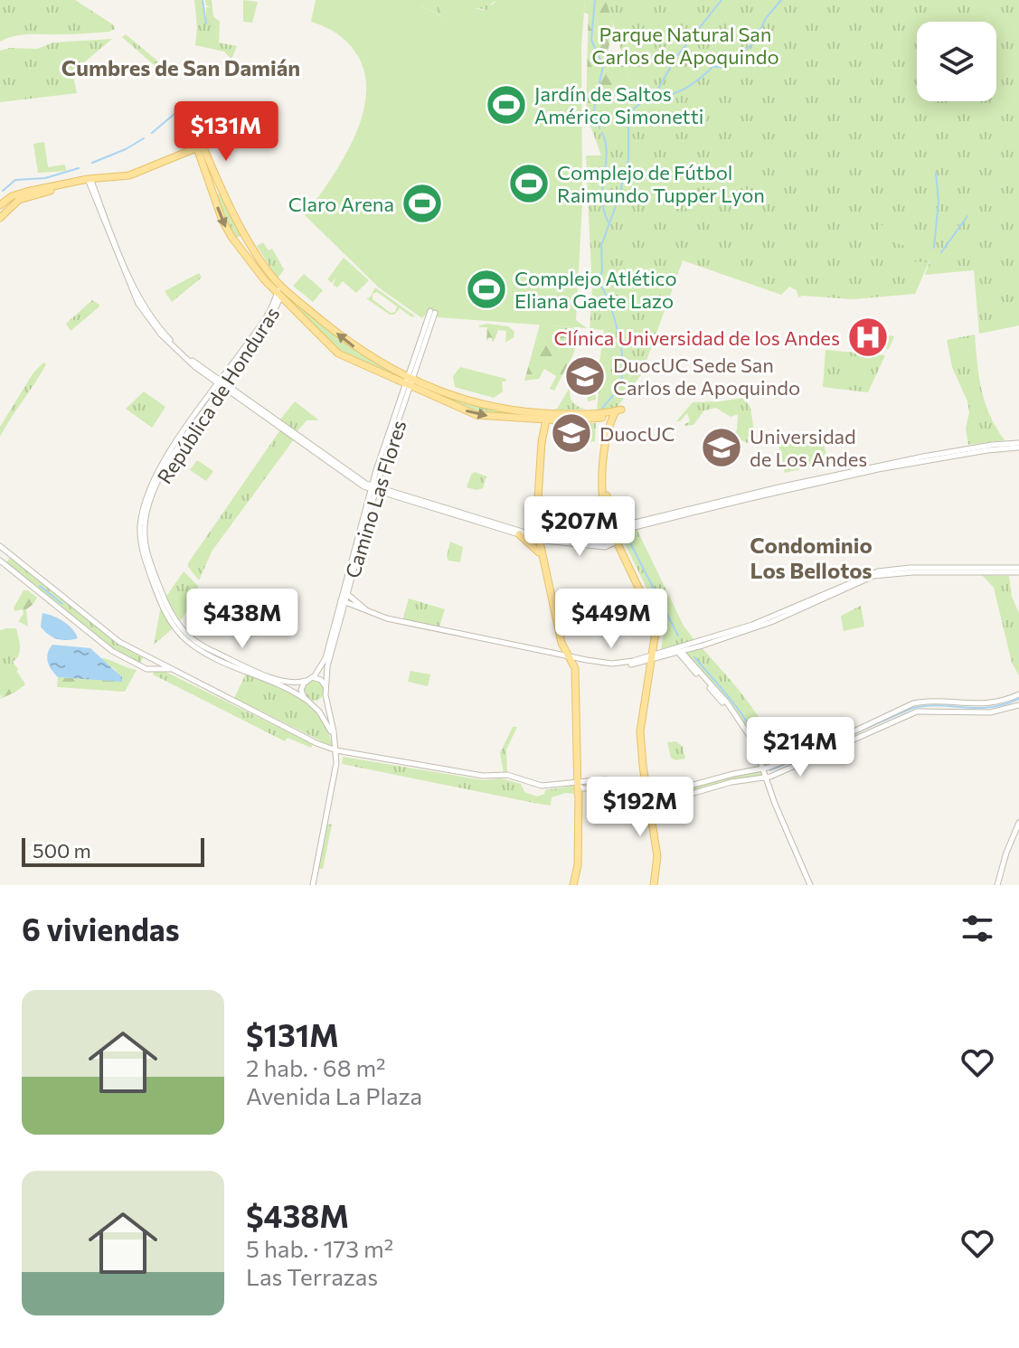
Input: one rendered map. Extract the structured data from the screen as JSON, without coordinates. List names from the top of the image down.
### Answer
{
  "streets": {
    "street": ["República de Honduras", "Camino Las Flores"]
  },
  "crossings": [
    ["República de Honduras", "Camino Las Flores"]
  ],
  "districts": ["Cumbres de San Damián", "Condominio Los Bellotos"],
  "parks": ["Parque Natural San Carlos de Apoquindo"],
  "places": {
    "sports": [
      "Jardín de Saltos Américo Simonetti",
      "Complejo de Fútbol Raimundo Tupper Lyon",
      "Claro Arena",
      "Complejo Atlético Eliana Gaete Lazo"
    ],
    "hospital": ["Clínica Universidad de los Andes"],
    "school or university": ["DuocUC Sede San Carlos de Apoquindo", "DuocUC", "Universidad de Los Andes"]
  },
  "scale_bar": "500 m",
  "page": {
    "price": [
      "$131M",
      "$207M",
      "$438M",
      "$449M",
      "$214M",
      "$192M"
    ],
    "scale": "500 m",
    "heading": "6 viviendas",
    "list": [
      {
        "name": "$131M",
        "note": "2 hab. · 68 m² · Avenida La Plaza"
      },
      {
        "name": "$438M",
        "note": "5 hab. · 173 m² · Las Terrazas"
      }
    ]
  }
}
